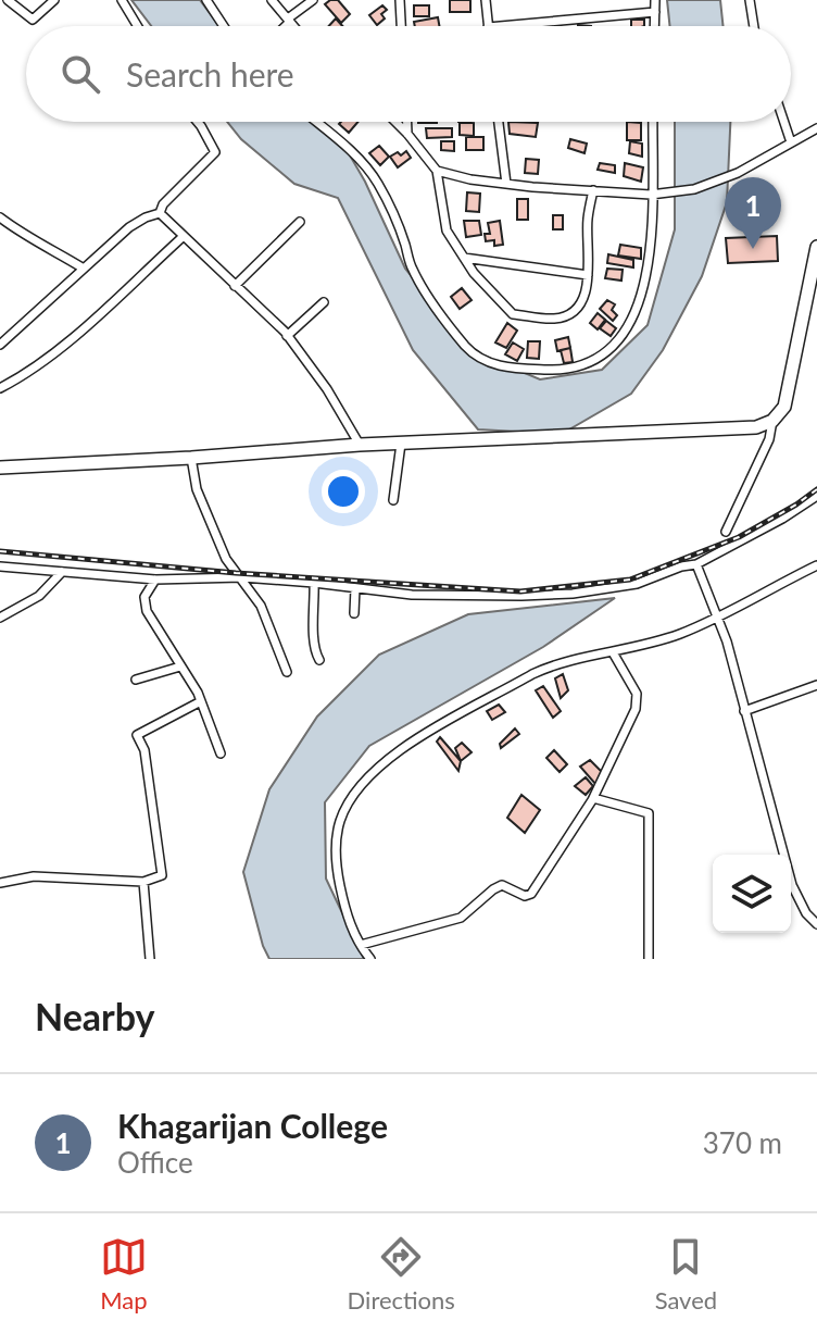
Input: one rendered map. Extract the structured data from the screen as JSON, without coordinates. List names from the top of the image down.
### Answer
{
  "page": {
    "search": "Search here",
    "pins": "1",
    "heading": "Nearby",
    "list": [
      {
        "mark": "1",
        "name": "Khagarijan College",
        "note": "Office",
        "value": "370 m"
      }
    ],
    "nav": ["Map", "Directions", "Saved"]
  }
}
